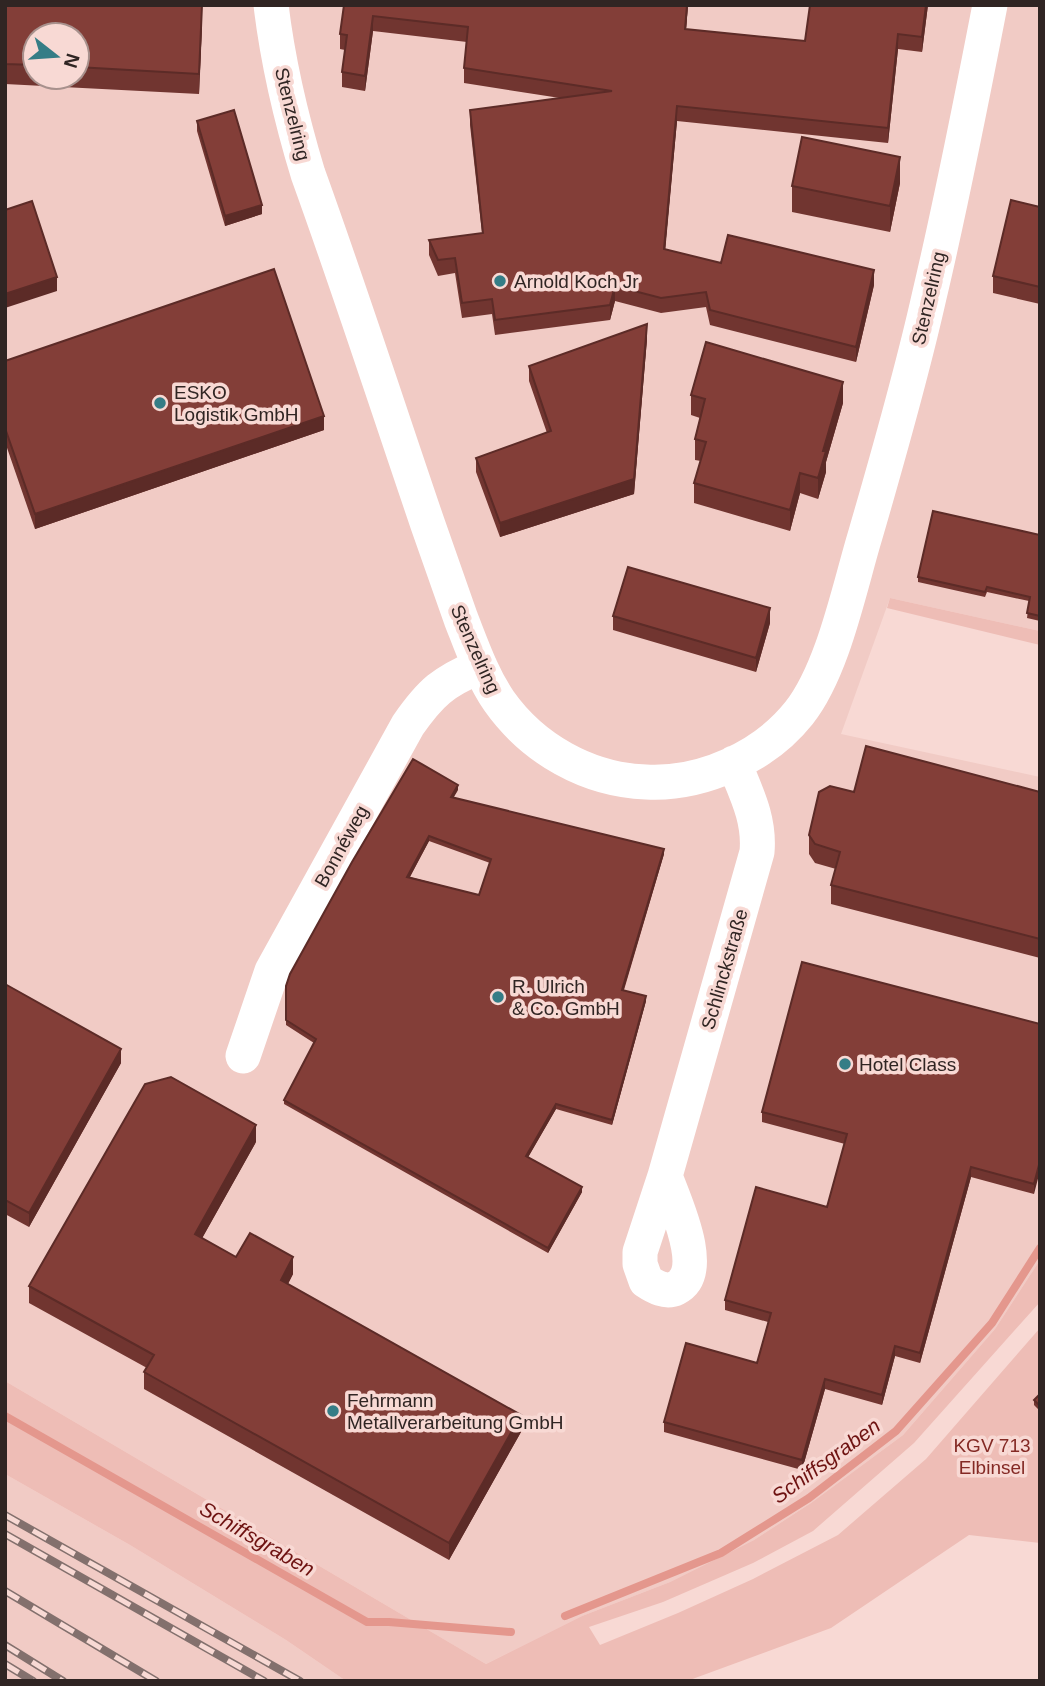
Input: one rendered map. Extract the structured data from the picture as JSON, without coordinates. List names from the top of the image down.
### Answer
{
  "streets": {
    "street": ["Stenzelring", "Bonnéweg", "Schlinckstraße"]
  },
  "crossings": [
    ["Stenzelring", "Bonnéweg"],
    ["Stenzelring", "Schlinckstraße"]
  ],
  "water": ["Schiffsgraben"],
  "parks": ["KGV 713 Elbinsel"],
  "places": [
    "Arnold Koch Jr",
    "ESKO Logistik GmbH",
    "R. Ulrich & Co. GmbH",
    "Hotel Class",
    "Fehrmann Metallverarbeitung GmbH"
  ],
  "north": "right"
}
